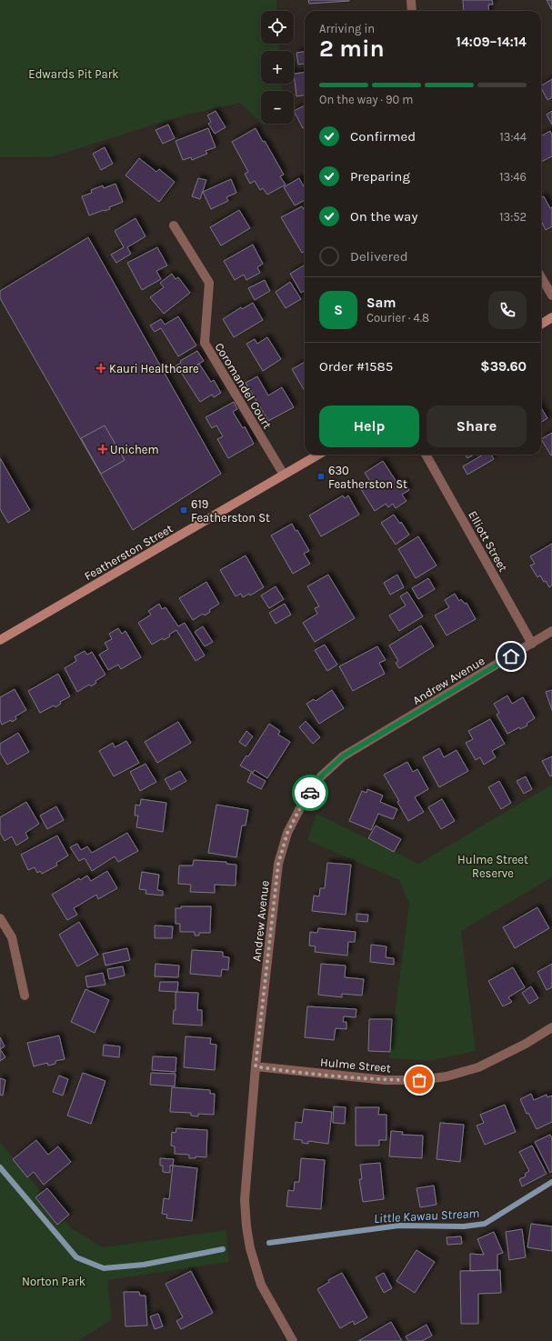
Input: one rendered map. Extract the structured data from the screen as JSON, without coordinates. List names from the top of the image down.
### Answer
{
  "streets": {
    "main road": ["Featherston Street"],
    "street": [
      "Coromandel Court",
      "Elliott Street",
      "Andrew Avenue",
      "Hulme Street"
    ]
  },
  "crossings": [
    ["Coromandel Court", "Featherston Street"],
    ["Elliott Street", "Andrew Avenue"],
    ["Andrew Avenue", "Hulme Street"]
  ],
  "water": ["Little Kawau Stream"],
  "parks": ["Edwards Pit Park", "Hulme Street Reserve", "Norton Park"],
  "places": {
    "health": ["Kauri Healthcare", "Unichem"],
    "transit": ["630 Featherston St", "619 Featherston St"]
  },
  "page": {
    "map_buttons": ["+", "−"],
    "heading": ["2 min", "Arriving in", "14:09–14:14"],
    "panel": [
      "Sam",
      "Courier · 4.8",
      "Order #1585",
      "$39.60"
    ],
    "bar": "On the way · 90 m",
    "list": [
      ["Confirmed", "13:44"],
      ["Preparing", "13:46"],
      ["On the way", "13:52"],
      "Delivered"
    ],
    "round": "S",
    "buttons": ["Help", "Share"]
  }
}
